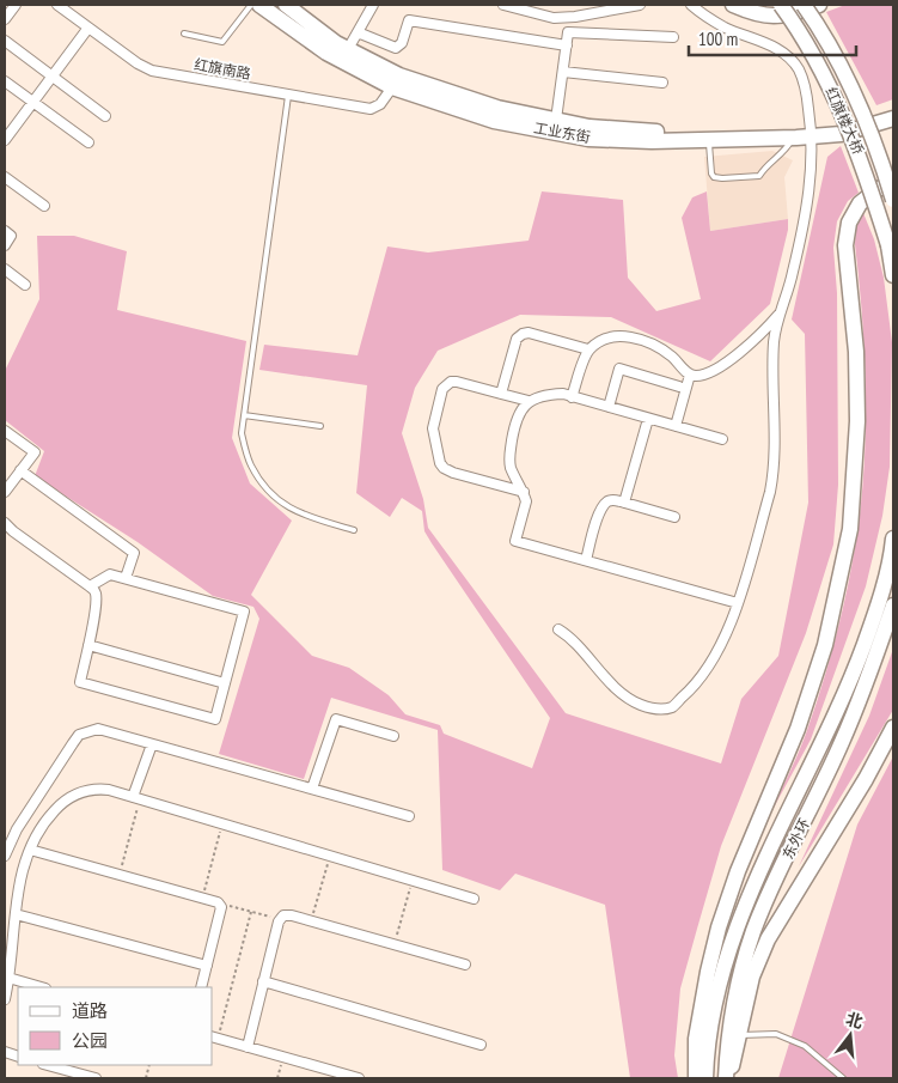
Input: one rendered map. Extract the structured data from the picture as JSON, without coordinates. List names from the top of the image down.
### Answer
{
  "streets": {
    "main road": ["红旗楼大桥", "工业东街", "东外环"],
    "street": ["红旗南路"]
  },
  "crossings": [
    ["红旗南路", "工业东街"]
  ],
  "legend": ["道路", "公园"],
  "scale_bar": "100 m",
  "north": "top"
}
